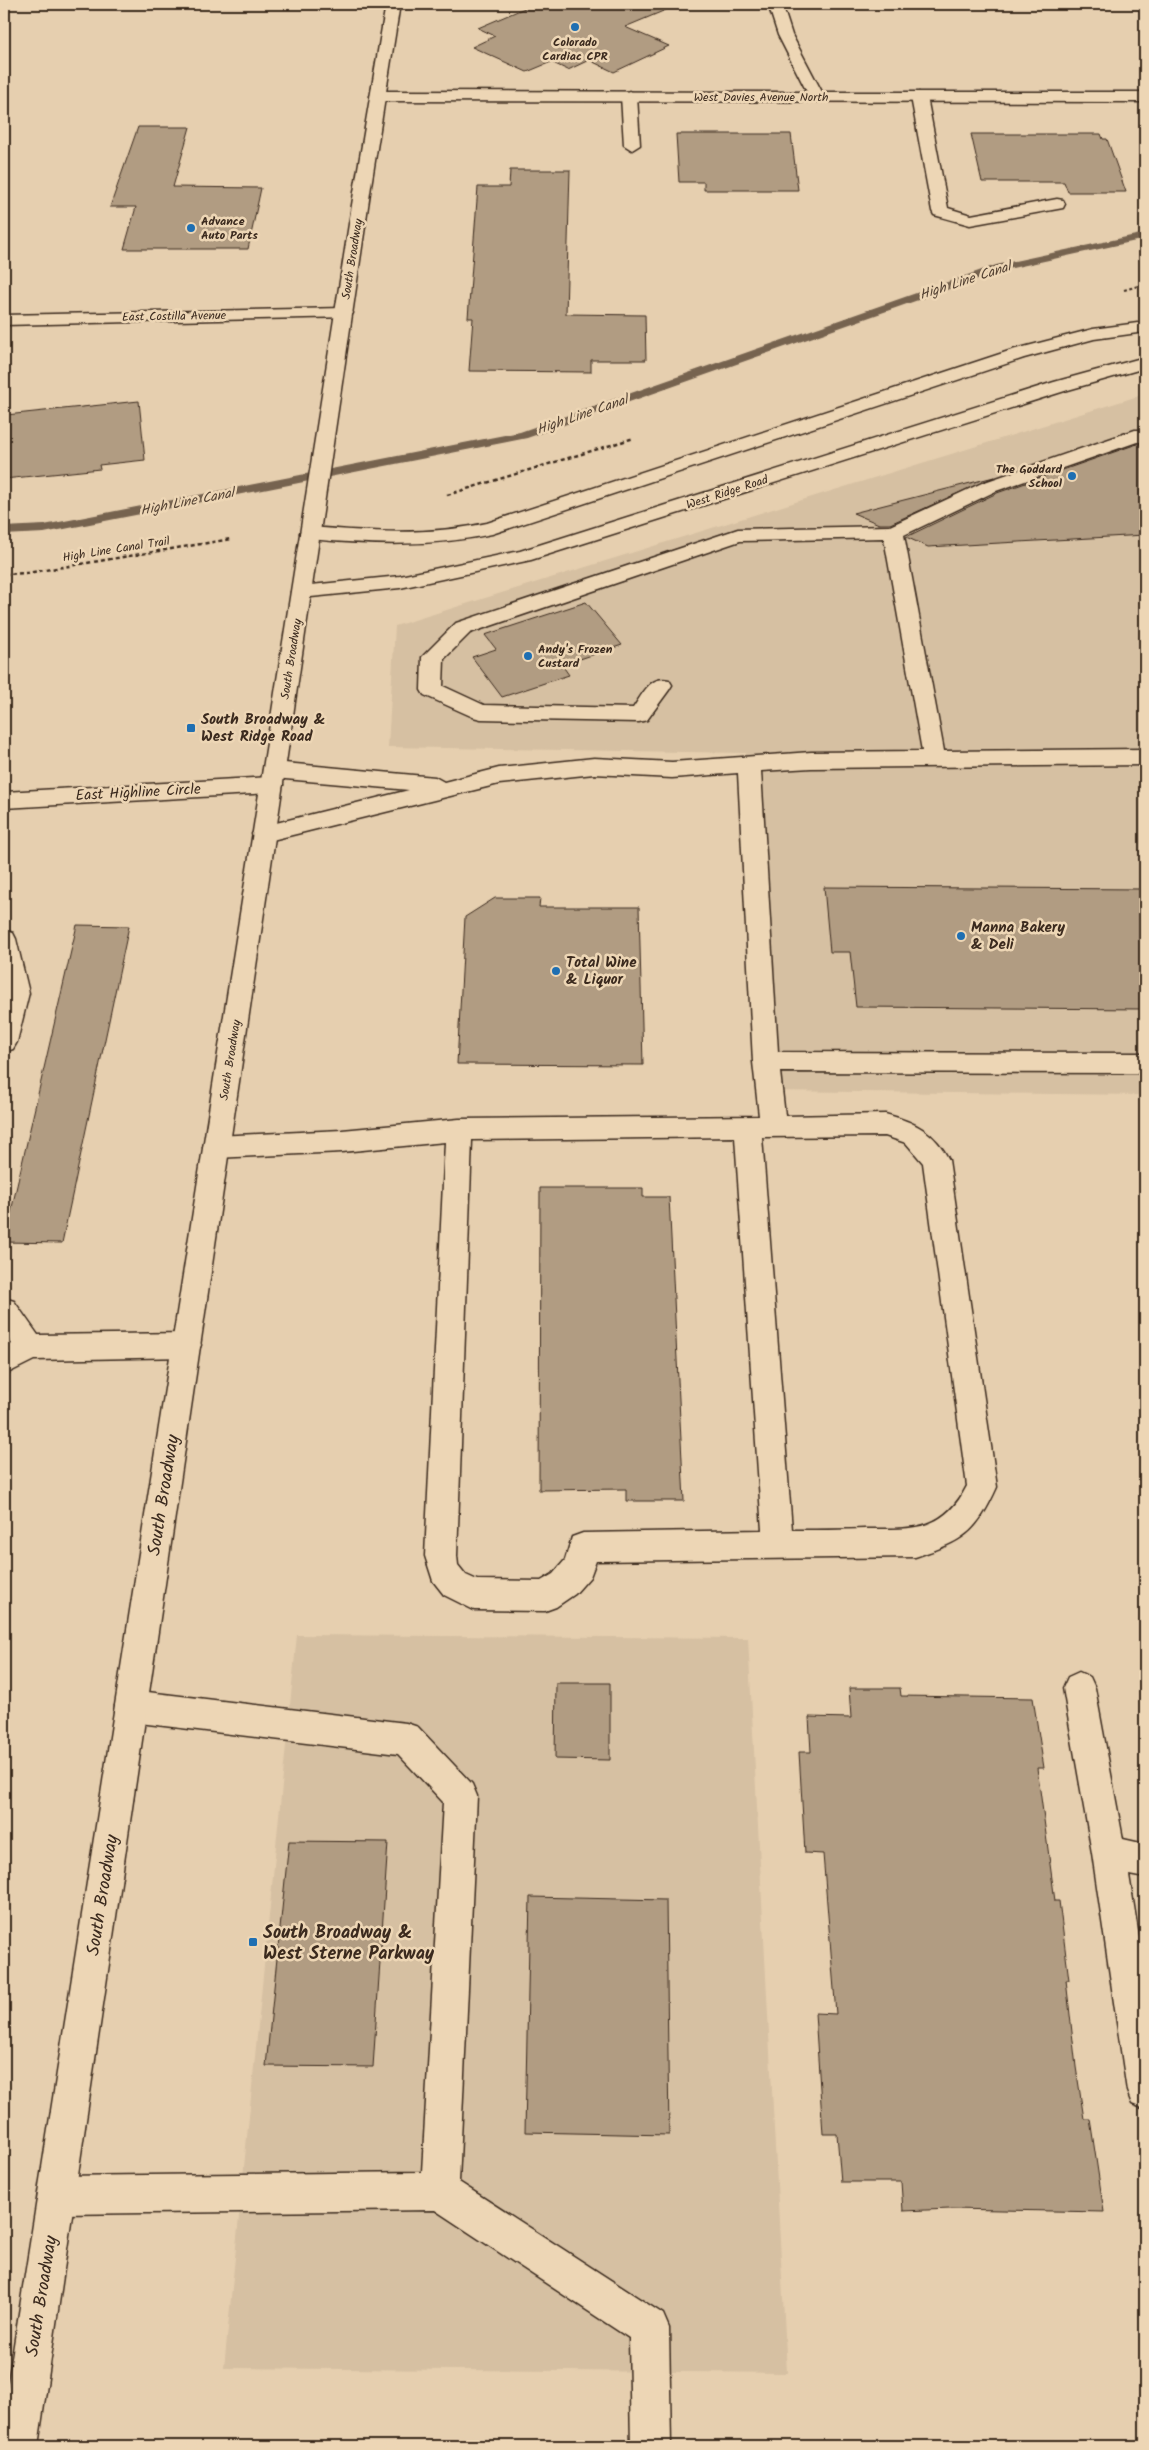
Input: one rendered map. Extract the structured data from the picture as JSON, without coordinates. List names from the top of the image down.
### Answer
{
  "streets": {
    "street": [
      "West Davies Avenue North",
      "South Broadway",
      "East Costilla Avenue",
      "West Ridge Road",
      "East Highline Circle"
    ],
    "path": ["High Line Canal Trail"]
  },
  "crossings": [
    ["West Davies Avenue North", "South Broadway"],
    ["South Broadway", "East Costilla Avenue"],
    ["South Broadway", "West Ridge Road"],
    ["South Broadway", "East Highline Circle"]
  ],
  "water": ["High Line Canal"],
  "places": {
    "other": [
      "Colorado Cardiac CPR",
      "Advance Auto Parts",
      "The Goddard School",
      "Andy's Frozen Custard",
      "Manna Bakery & Deli",
      "Total Wine & Liquor"
    ],
    "transit": ["South Broadway & West Ridge Road", "South Broadway & West Sterne Parkway"]
  }
}
